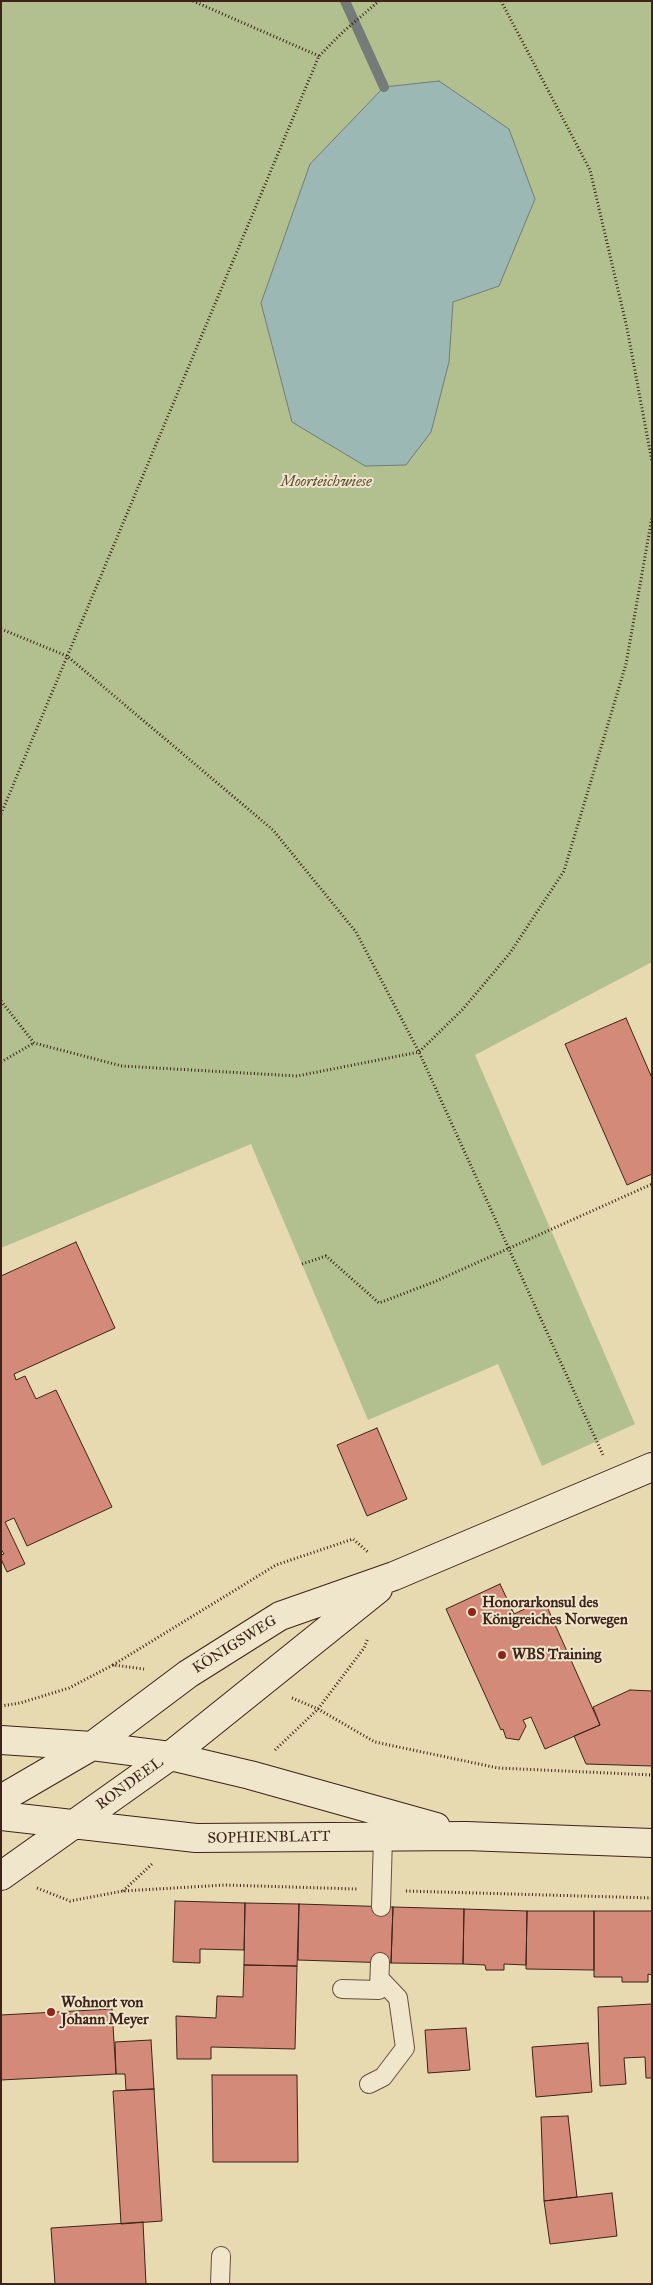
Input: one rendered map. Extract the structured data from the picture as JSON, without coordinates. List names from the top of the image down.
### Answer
{
  "streets": {
    "main road": ["KÖNIGSWEG", "RONDEEL", "SOPHIENBLATT"]
  },
  "crossings": [
    ["KÖNIGSWEG", "RONDEEL"],
    ["KÖNIGSWEG", "SOPHIENBLATT"],
    ["RONDEEL", "SOPHIENBLATT"]
  ],
  "parks": ["Moorteichwiese"],
  "places": ["Honorarkonsul des Königreiches Norwegen", "WBS Training", "Wohnort von Johann Meyer"]
}
